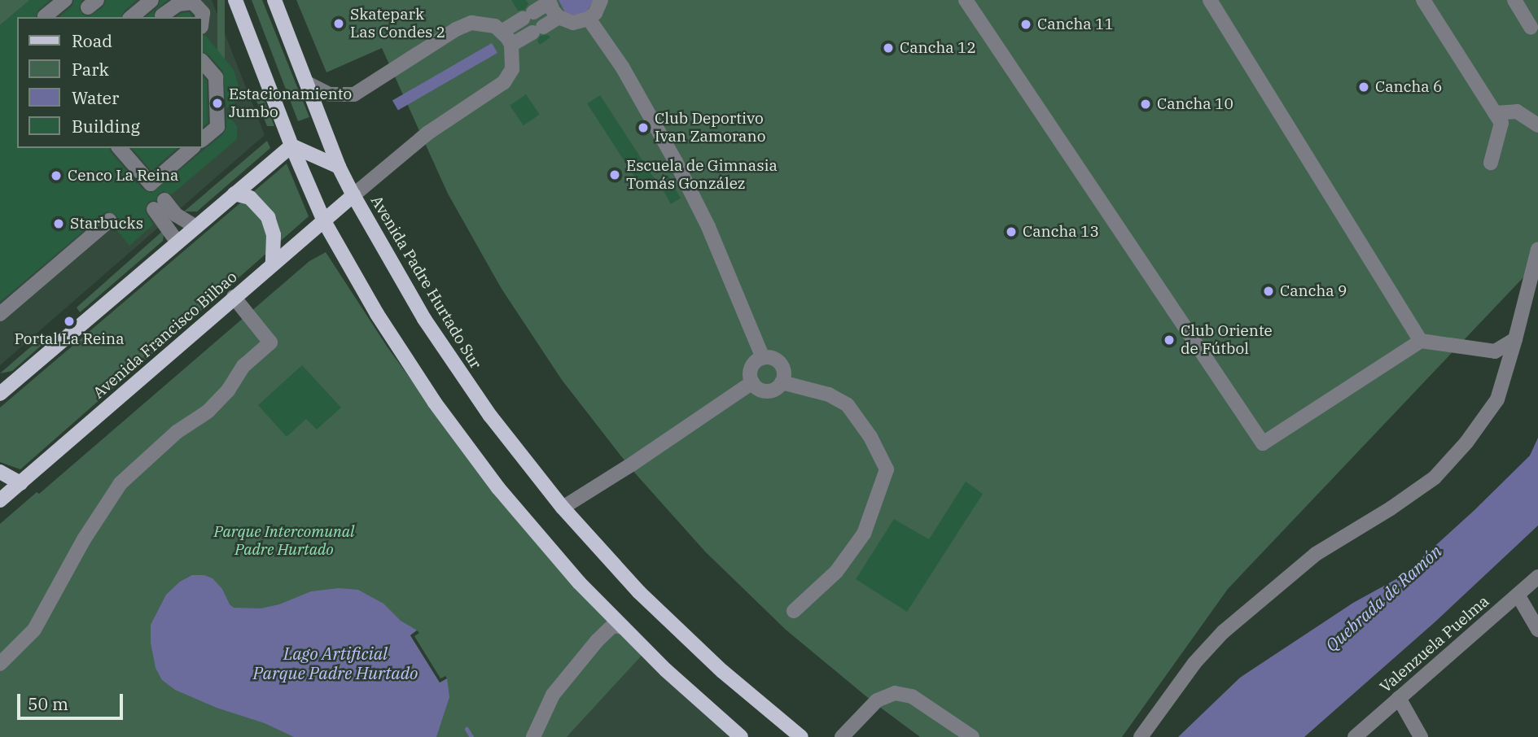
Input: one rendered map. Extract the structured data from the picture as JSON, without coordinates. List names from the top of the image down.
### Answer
{
  "streets": {
    "main road": ["Avenida Padre Hurtado Sur", "Avenida Francisco Bilbao"],
    "street": ["Valenzuela Puelma"]
  },
  "crossings": [
    ["Avenida Padre Hurtado Sur", "Avenida Francisco Bilbao"]
  ],
  "water": ["Quebrada de Ramón", "Lago Artificial Parque Padre Hurtado"],
  "parks": ["Parque Intercomunal Padre Hurtado"],
  "places": [
    "Skatepark Las Condes 2",
    "Cancha 11",
    "Cancha 12",
    "Cancha 6",
    "Estacionamiento Jumbo",
    "Cancha 10",
    "Club Deportivo Ivan Zamorano",
    "Escuela de Gimnasia Tomás González",
    "Cenco La Reina",
    "Starbucks",
    "Cancha 13",
    "Cancha 9",
    "Portal La Reina",
    "Club Oriente de Fútbol"
  ],
  "legend": [
    "Road",
    "Park",
    "Water",
    "Building"
  ],
  "scale_bar": "50 m"
}
